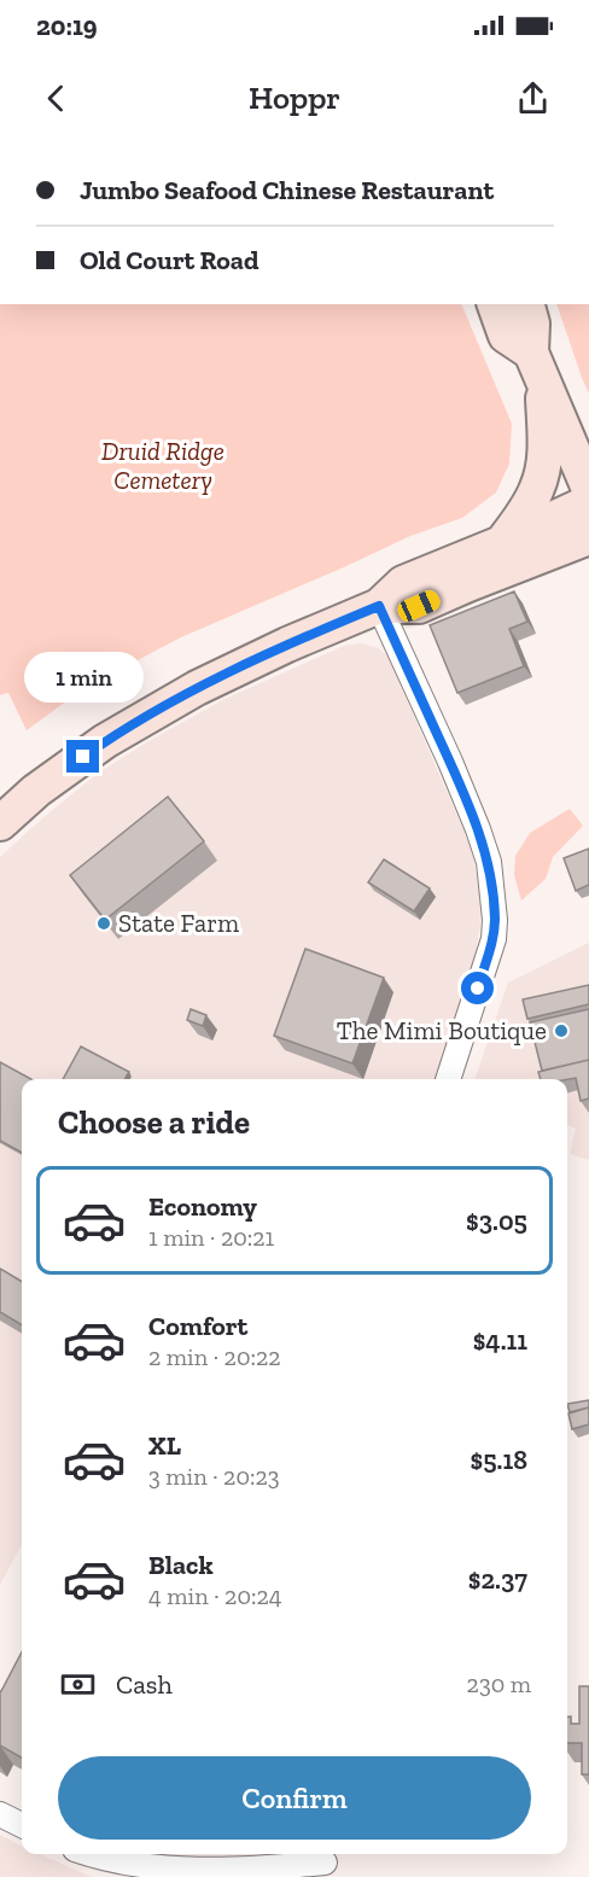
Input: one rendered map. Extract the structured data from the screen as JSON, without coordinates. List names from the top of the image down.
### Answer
{
  "parks": ["Druid Ridge Cemetery"],
  "places": ["State Farm", "The Mimi Boutique"],
  "page": {
    "status": "20:19",
    "header": "Hoppr",
    "banner": ["Jumbo Seafood Chinese Restaurant", "Old Court Road"],
    "bubble": "1 min",
    "heading": "Choose a ride",
    "list": [
      {
        "name": "Economy",
        "note": "1 min · 20:21",
        "value": "$3.05"
      },
      {
        "name": "Comfort",
        "note": "2 min · 20:22",
        "value": "$4.11"
      },
      {
        "name": "XL",
        "note": "3 min · 20:23",
        "value": "$5.18"
      },
      {
        "name": "Black",
        "note": "4 min · 20:24",
        "value": "$2.37"
      }
    ],
    "pay": ["Cash", "230 m"],
    "buttons": "Confirm"
  }
}
